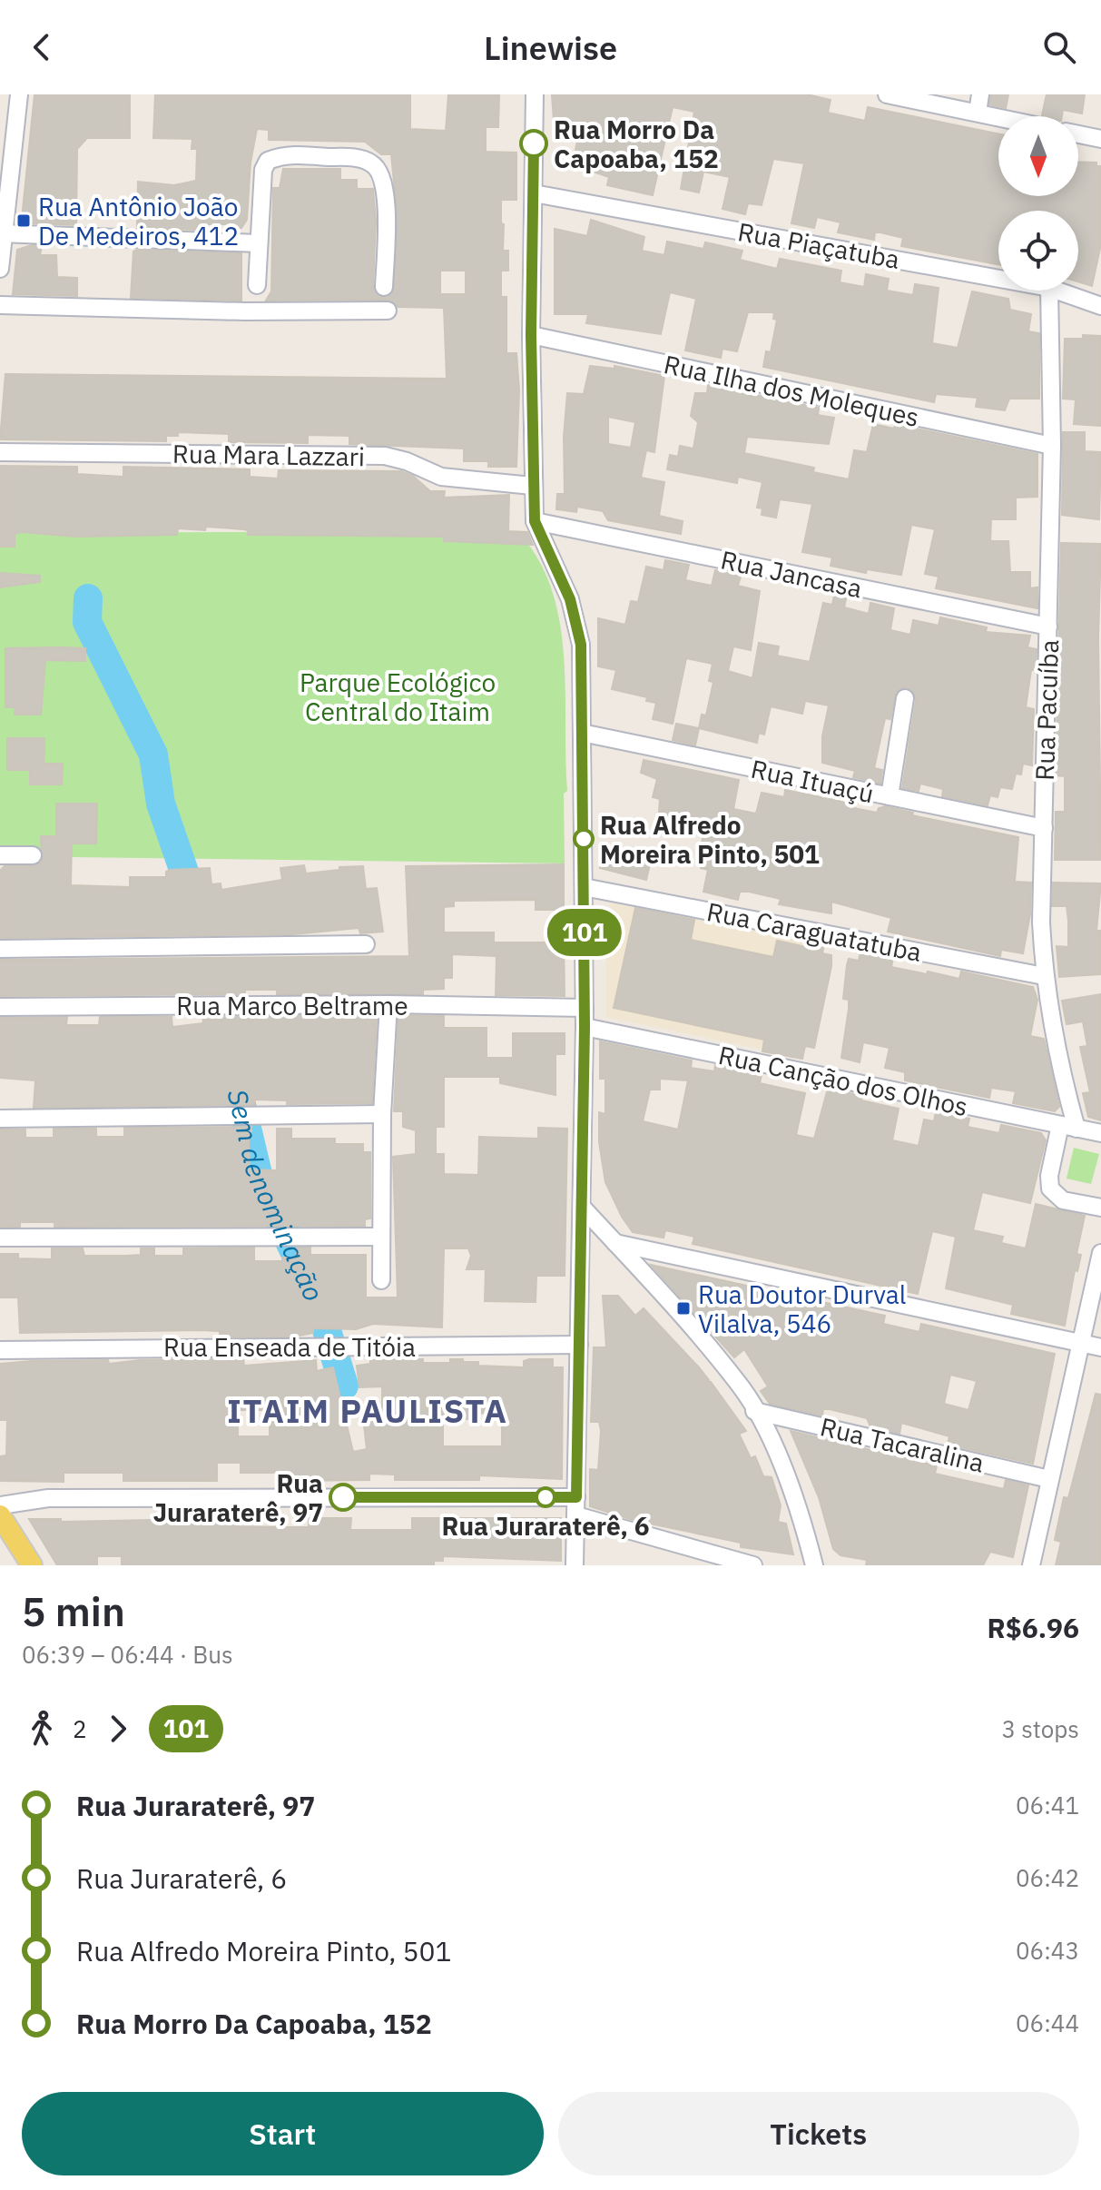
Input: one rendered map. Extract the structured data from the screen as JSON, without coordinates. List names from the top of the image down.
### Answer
{
  "streets": {
    "street": [
      "Rua Piaçatuba",
      "Rua Ilha dos Moleques",
      "Rua Mara Lazzari",
      "Rua Jancasa",
      "Rua Pacuíba",
      "Rua Ituaçú",
      "Rua Caraguatatuba",
      "Rua Marco Beltrame",
      "Rua Canção dos Olhos",
      "Rua Enseada de Titóia",
      "Rua Tacaralina"
    ]
  },
  "crossings": [
    ["Rua Ilha dos Moleques", "Rua Pacuíba"],
    ["Rua Jancasa", "Rua Pacuíba"],
    ["Rua Pacuíba", "Rua Ituaçú"],
    ["Rua Pacuíba", "Rua Caraguatatuba"],
    ["Rua Pacuíba", "Rua Canção dos Olhos"]
  ],
  "districts": ["ITAIM PAULISTA"],
  "water": ["Sem denominação"],
  "parks": ["Parque Ecológico Central do Itaim"],
  "places": {
    "other": [
      "Rua Morro Da Capoaba, 152",
      "Rua Alfredo Moreira Pinto, 501",
      "Rua Juraraterê, 97",
      "Rua Juraraterê, 6"
    ],
    "transit": ["Rua Antônio João De Medeiros, 412", "Rua Doutor Durval Vilalva, 546"]
  },
  "lines": ["bus line 101"],
  "north": "bottom",
  "page": {
    "header": "Linewise",
    "on_map": "101",
    "heading": ["5 min", "06:39 – 06:44 · Bus", "R$6.96"],
    "legs": ["2", "101", "3 stops"],
    "list": [
      {
        "name": "Rua Juraraterê, 97",
        "value": "06:41"
      },
      {
        "name": "Rua Juraraterê, 6",
        "value": "06:42"
      },
      {
        "name": "Rua Alfredo Moreira Pinto, 501",
        "value": "06:43"
      },
      {
        "name": "Rua Morro Da Capoaba, 152",
        "value": "06:44"
      }
    ],
    "buttons": ["Start", "Tickets"]
  }
}
